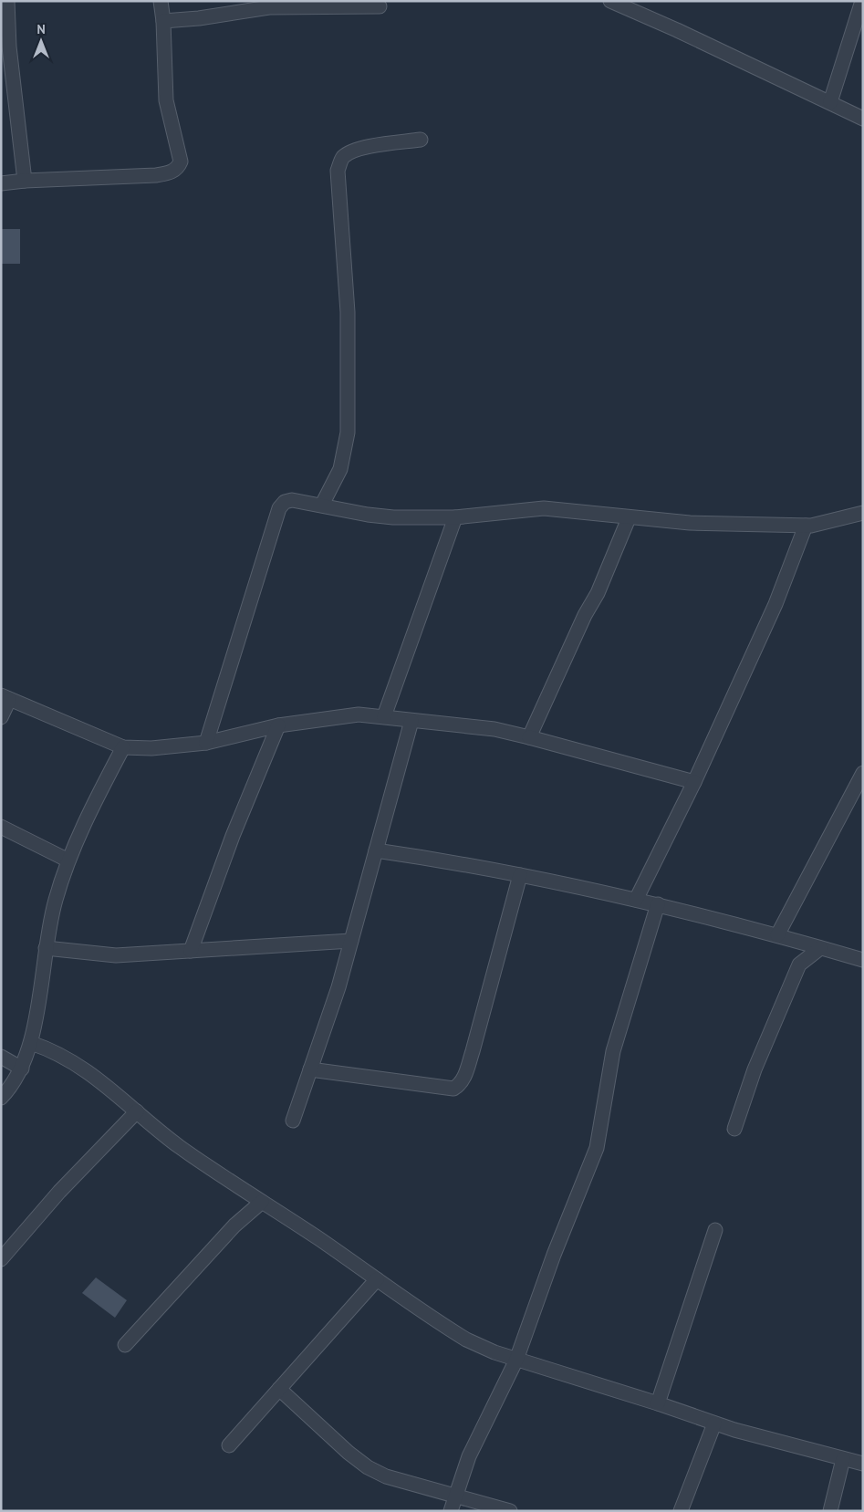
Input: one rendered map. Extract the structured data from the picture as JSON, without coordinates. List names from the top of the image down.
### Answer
{
  "north": "top"
}
